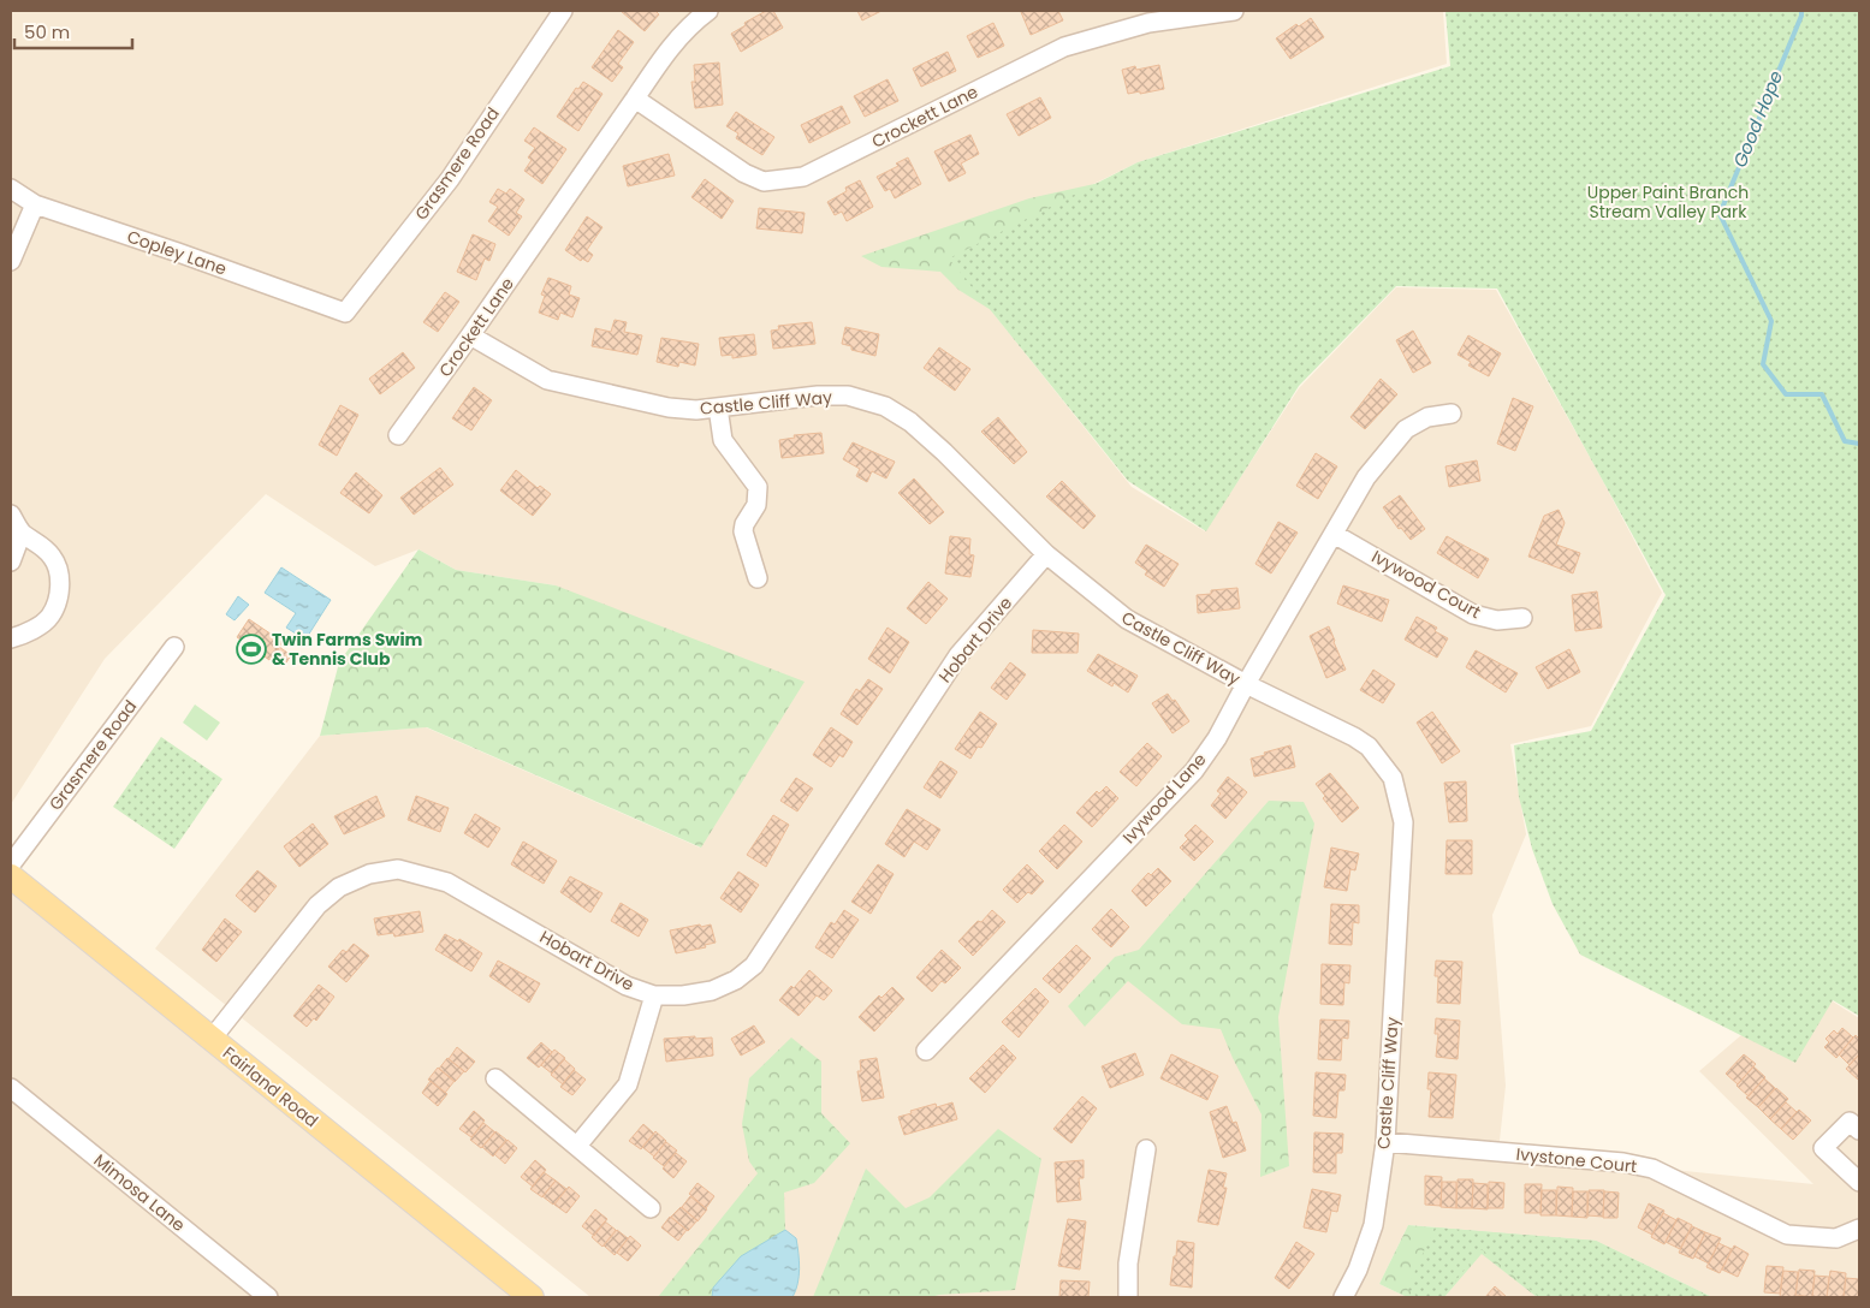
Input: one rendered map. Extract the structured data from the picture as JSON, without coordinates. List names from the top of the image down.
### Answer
{
  "streets": {
    "main road": ["Fairland Road"],
    "street": [
      "Crockett Lane",
      "Grasmere Road",
      "Copley Lane",
      "Castle Cliff Way",
      "Ivywood Court",
      "Hobart Drive",
      "Ivywood Lane",
      "Ivystone Court",
      "Mimosa Lane"
    ]
  },
  "crossings": [
    ["Crockett Lane", "Castle Cliff Way"],
    ["Grasmere Road", "Copley Lane"],
    ["Castle Cliff Way", "Hobart Drive"],
    ["Castle Cliff Way", "Ivywood Lane"],
    ["Castle Cliff Way", "Ivystone Court"],
    ["Ivywood Court", "Ivywood Lane"],
    ["Hobart Drive", "Fairland Road"]
  ],
  "water": ["Good Hope"],
  "parks": ["Upper Paint Branch Stream Valley Park"],
  "places": {
    "sports": ["Twin Farms Swim & Tennis Club"]
  },
  "scale_bar": "50 m"
}
